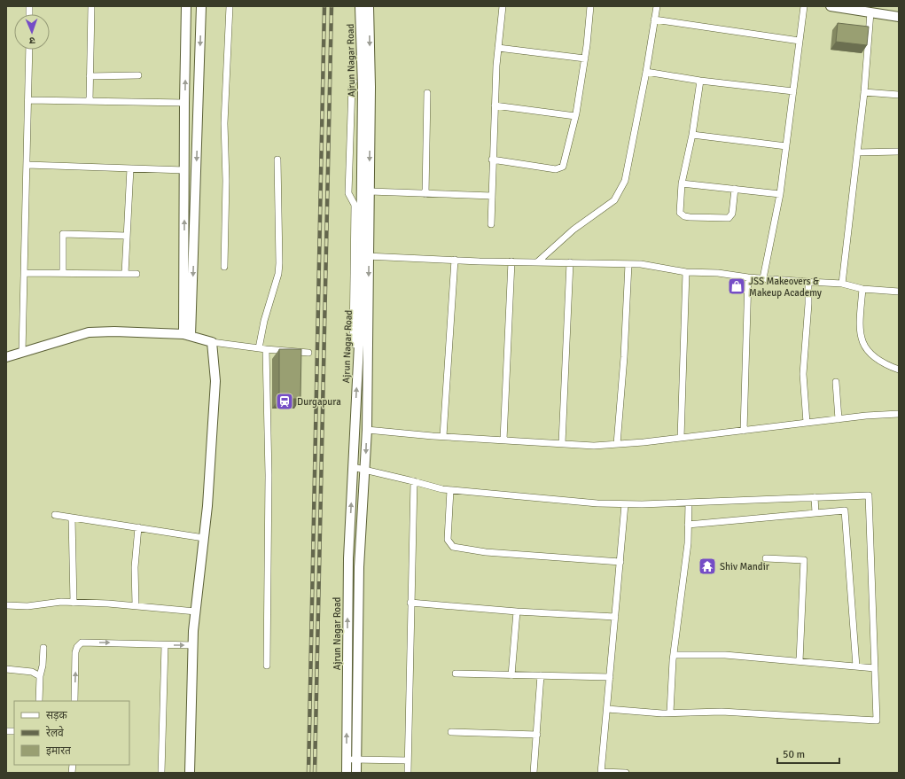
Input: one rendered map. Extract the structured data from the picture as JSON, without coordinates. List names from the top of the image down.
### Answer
{
  "streets": {
    "street": ["Ajrun Nagar Road"]
  },
  "places": {
    "shop": ["JSS Makeovers & Makeup Academy"],
    "station": ["Durgapura"],
    "temple": ["Shiv Mandir"]
  },
  "legend": ["सड़क", "रेलवे", "इमारत"],
  "scale_bar": "50 m",
  "north": "bottom"
}
